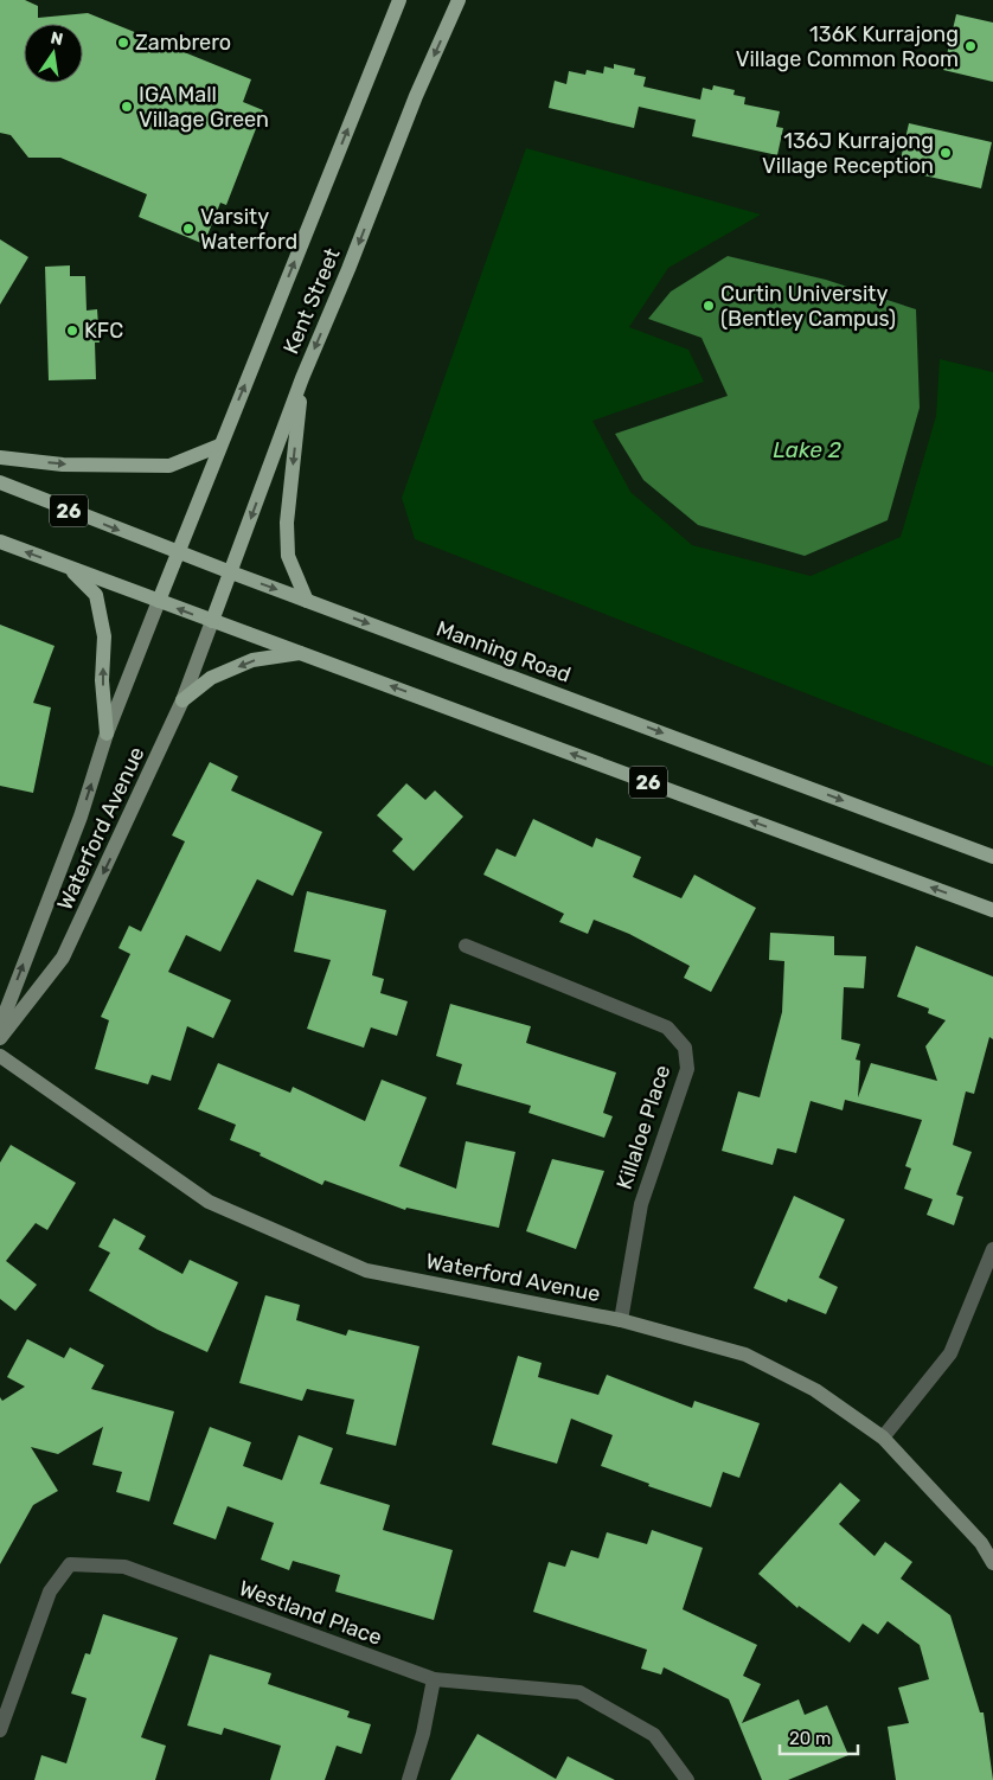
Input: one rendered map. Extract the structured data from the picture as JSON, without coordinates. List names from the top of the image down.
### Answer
{
  "streets": {
    "main road": ["Kent Street", "26", "Manning Road"],
    "street": ["Waterford Avenue", "Killaloe Place", "Westland Place"]
  },
  "crossings": [
    ["Kent Street", "26"],
    ["Kent Street", "Manning Road"],
    ["Kent Street", "Waterford Avenue"],
    ["26", "Waterford Avenue"],
    ["Waterford Avenue", "Killaloe Place"]
  ],
  "water": ["Lake 2"],
  "places": [
    "Zambrero",
    "136K Kurrajong Village Common Room",
    "IGA Mall Village Green",
    "136J Kurrajong Village Reception",
    "Varsity Waterford",
    "Curtin University (Bentley Campus)",
    "KFC"
  ],
  "scale_bar": "20 m",
  "north": "top"
}
